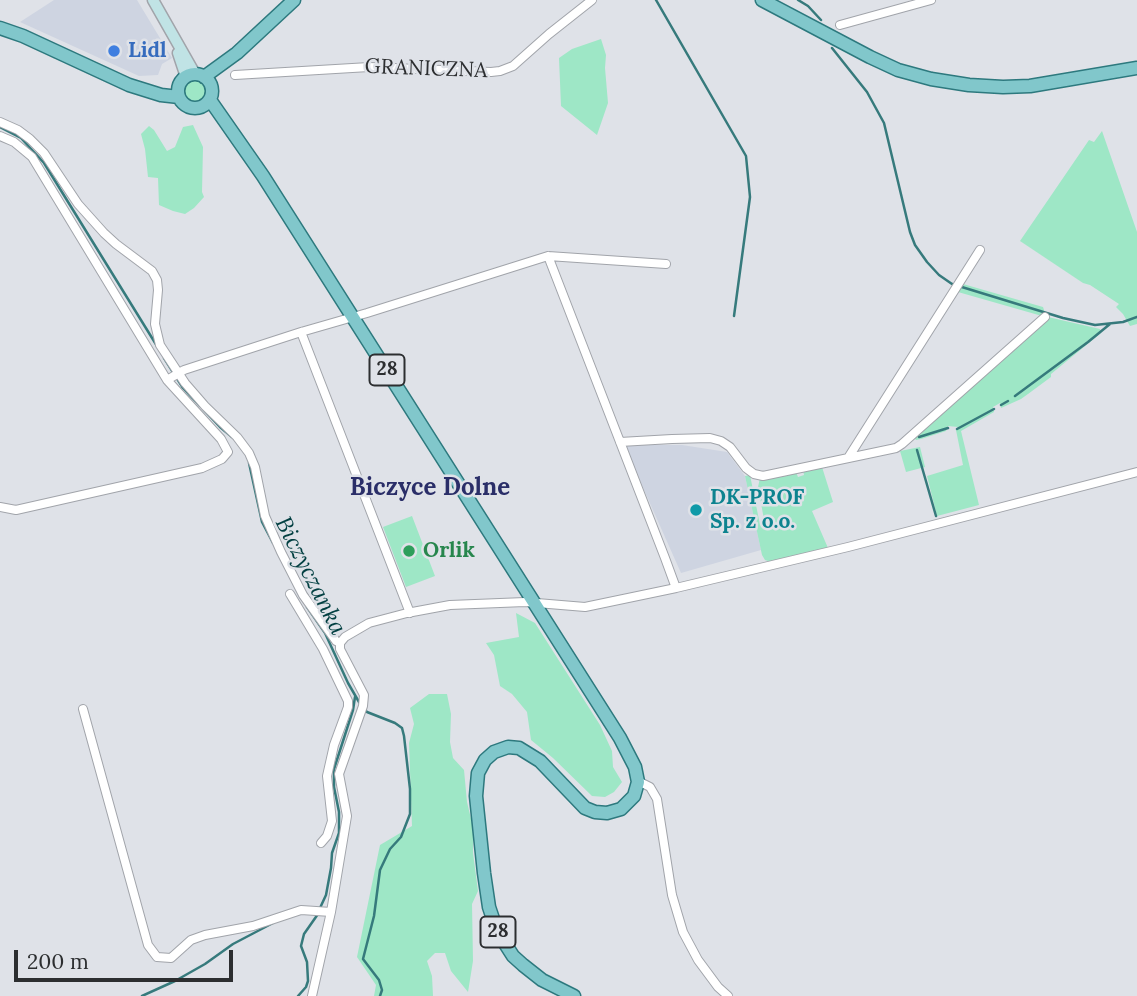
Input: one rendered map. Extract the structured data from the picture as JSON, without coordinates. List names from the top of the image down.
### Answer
{
  "streets": {
    "main road": ["28"],
    "street": ["GRANICZNA"]
  },
  "districts": ["Biczyce Dolne"],
  "water": ["Biczyczanka"],
  "places": ["Lidl", "DK-PROF Sp. z o.o.", "Orlik"],
  "scale_bar": "200 m"
}
